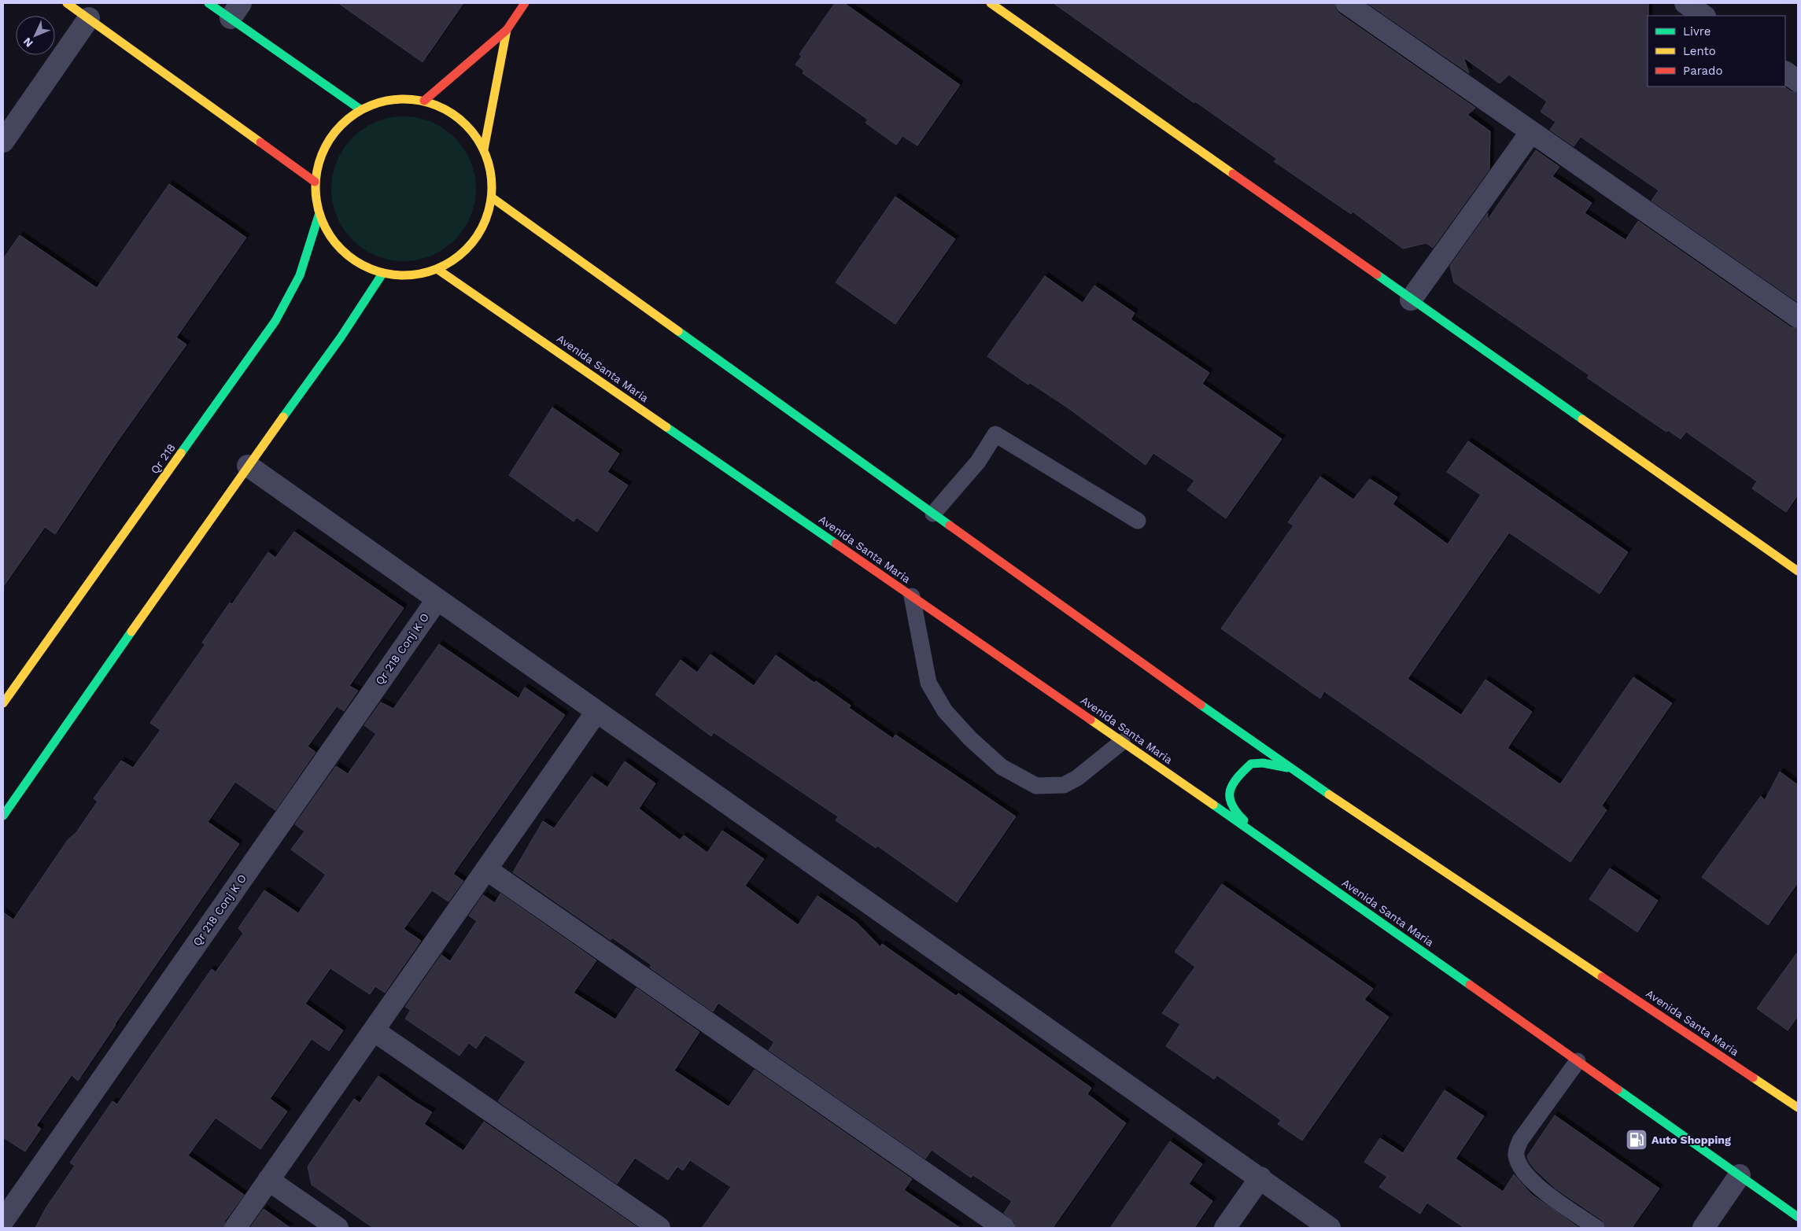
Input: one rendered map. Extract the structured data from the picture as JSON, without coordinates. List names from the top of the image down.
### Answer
{
  "streets": {
    "main road": ["Avenida Santa Maria", "Qr 218"],
    "street": ["Qr 218 Conj K O"]
  },
  "places": {
    "fuel station": ["Auto Shopping"]
  },
  "legend": ["Livre", "Lento", "Parado"],
  "north": "bottom left"
}
